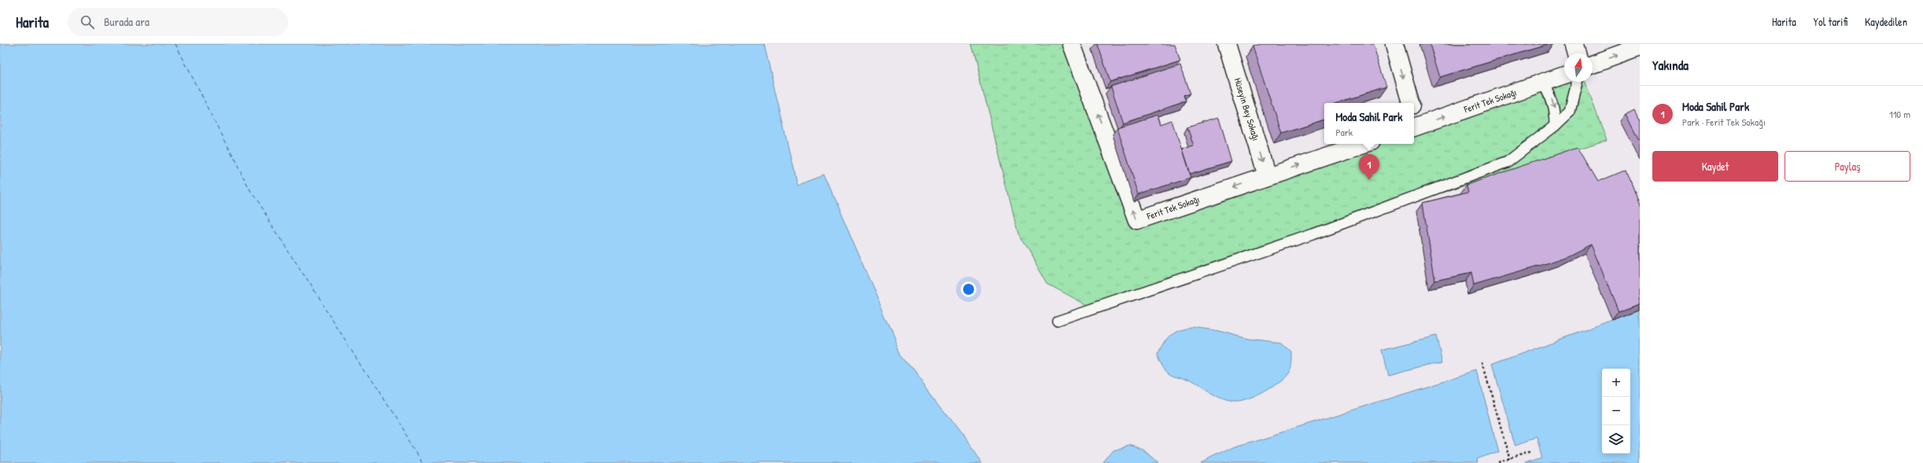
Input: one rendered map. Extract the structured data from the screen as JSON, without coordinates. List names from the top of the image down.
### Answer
{
  "streets": {
    "street": ["Ferit Tek Sokağı", "Hüseyin Bey Sokağı"]
  },
  "crossings": [
    ["Ferit Tek Sokağı", "Hüseyin Bey Sokağı"]
  ],
  "one_way": ["Hüseyin Bey Sokağı"],
  "north": "top",
  "page": {
    "header": "Harita",
    "search": "Burada ara",
    "nav": ["Harita", "Yol tarifi", "Kaydedilen"],
    "heading": "Yakında",
    "list": [
      {
        "mark": "1",
        "name": "Moda Sahil Park",
        "note": "Park · Ferit Tek Sokağı",
        "value": "110 m"
      }
    ],
    "popup": ["Moda Sahil Park", "Park"],
    "buttons": ["Kaydet", "Paylaş"],
    "pins": "1",
    "map_buttons": ["+", "−"]
  }
}
